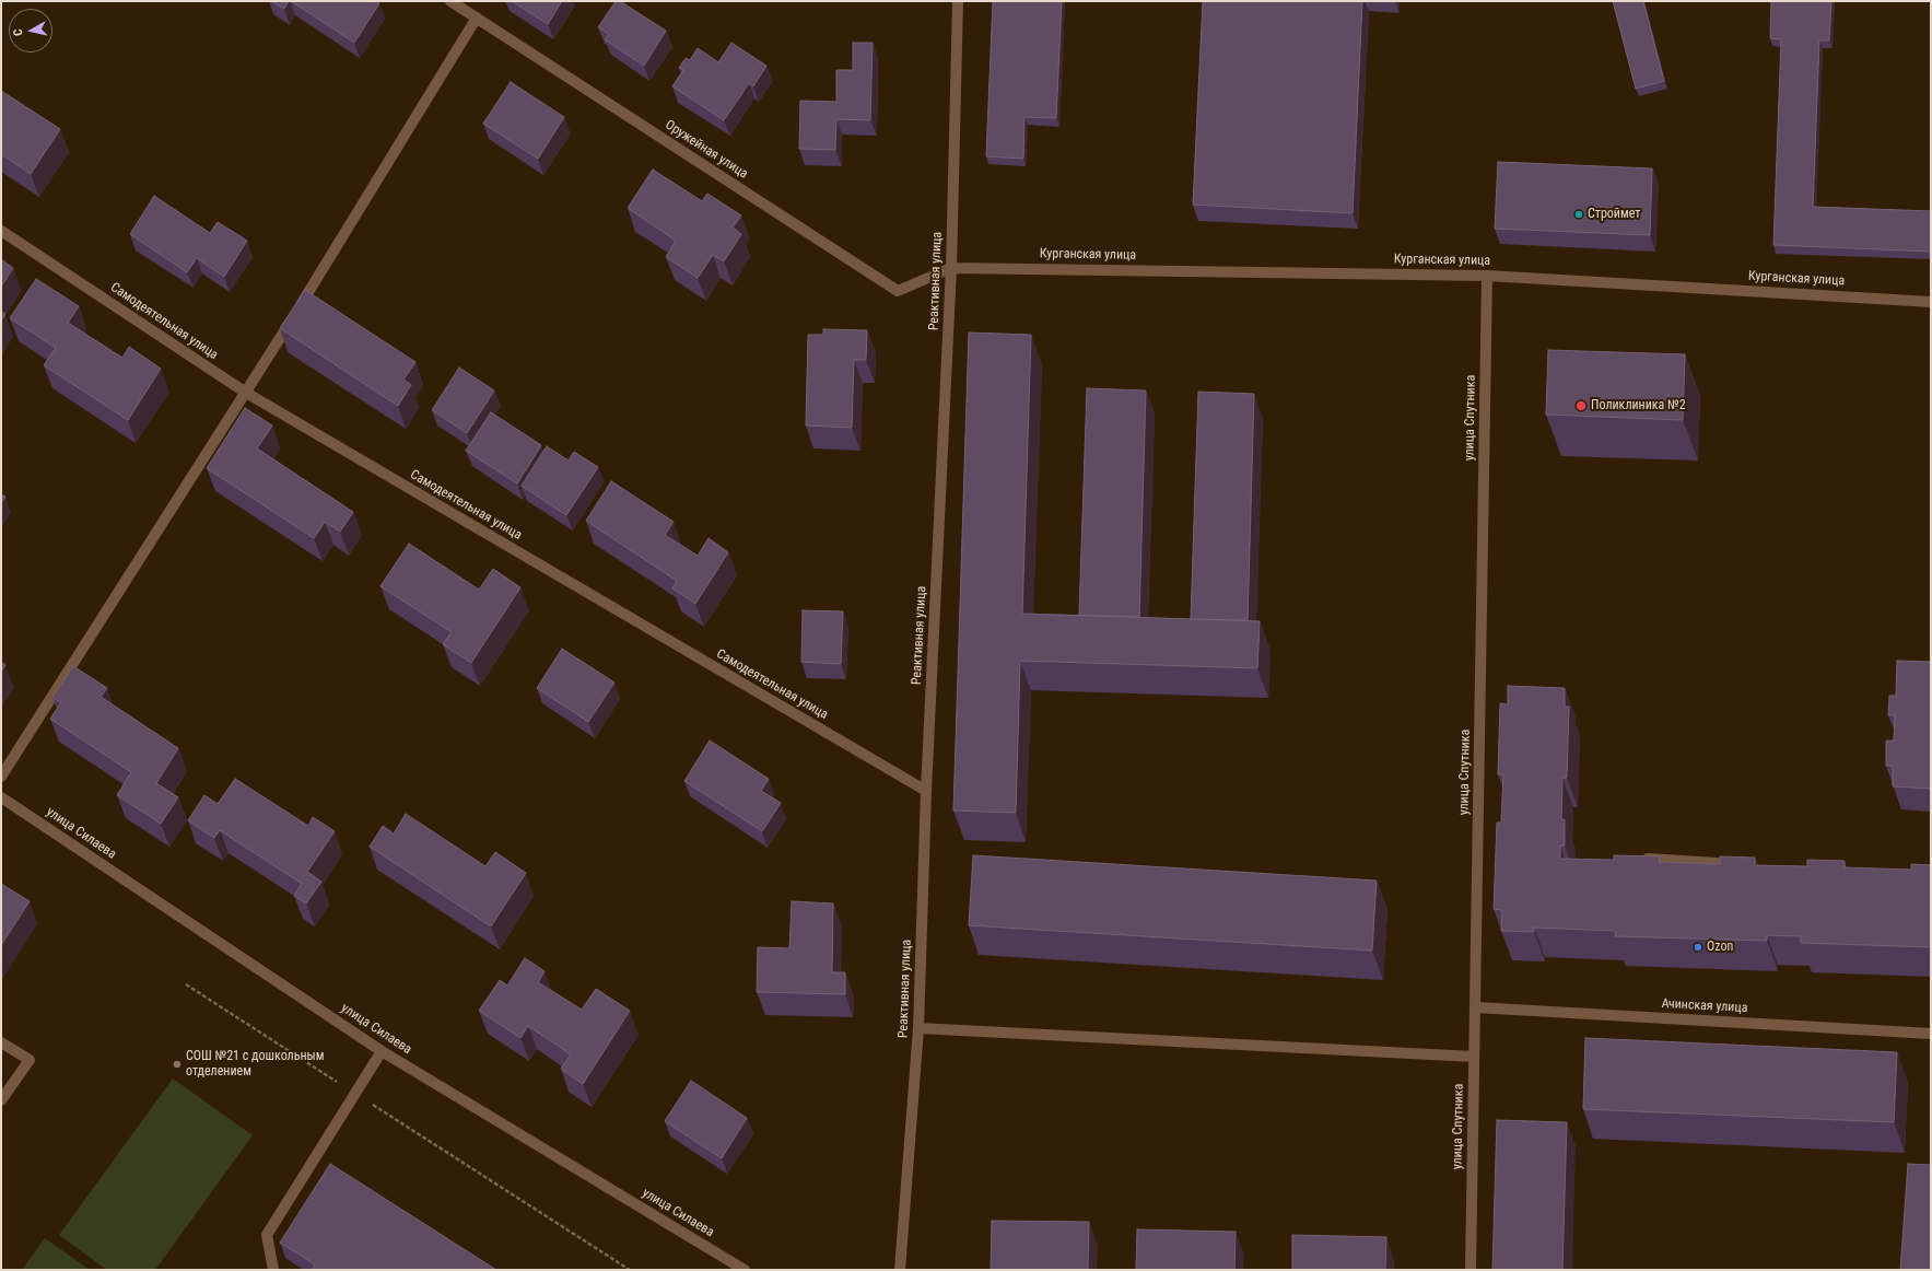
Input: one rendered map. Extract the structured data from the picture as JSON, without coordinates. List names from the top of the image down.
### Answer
{
  "streets": {
    "street": [
      "Оружейная улица",
      "Курганская улица",
      "Реактивная улица",
      "Самодеятельная улица",
      "улица Спутника",
      "улица Силаева",
      "Ачинская улица"
    ]
  },
  "crossings": [
    ["Оружейная улица", "Курганская улица"],
    ["Оружейная улица", "Реактивная улица"],
    ["Курганская улица", "Реактивная улица"],
    ["Курганская улица", "улица Спутника"],
    ["Реактивная улица", "Самодеятельная улица"],
    ["улица Спутника", "Ачинская улица"]
  ],
  "places": [
    "Строймет",
    "Поликлиника №2",
    "Ozon",
    "СОШ №21 с дошкольным отделением"
  ],
  "north": "left"
}
